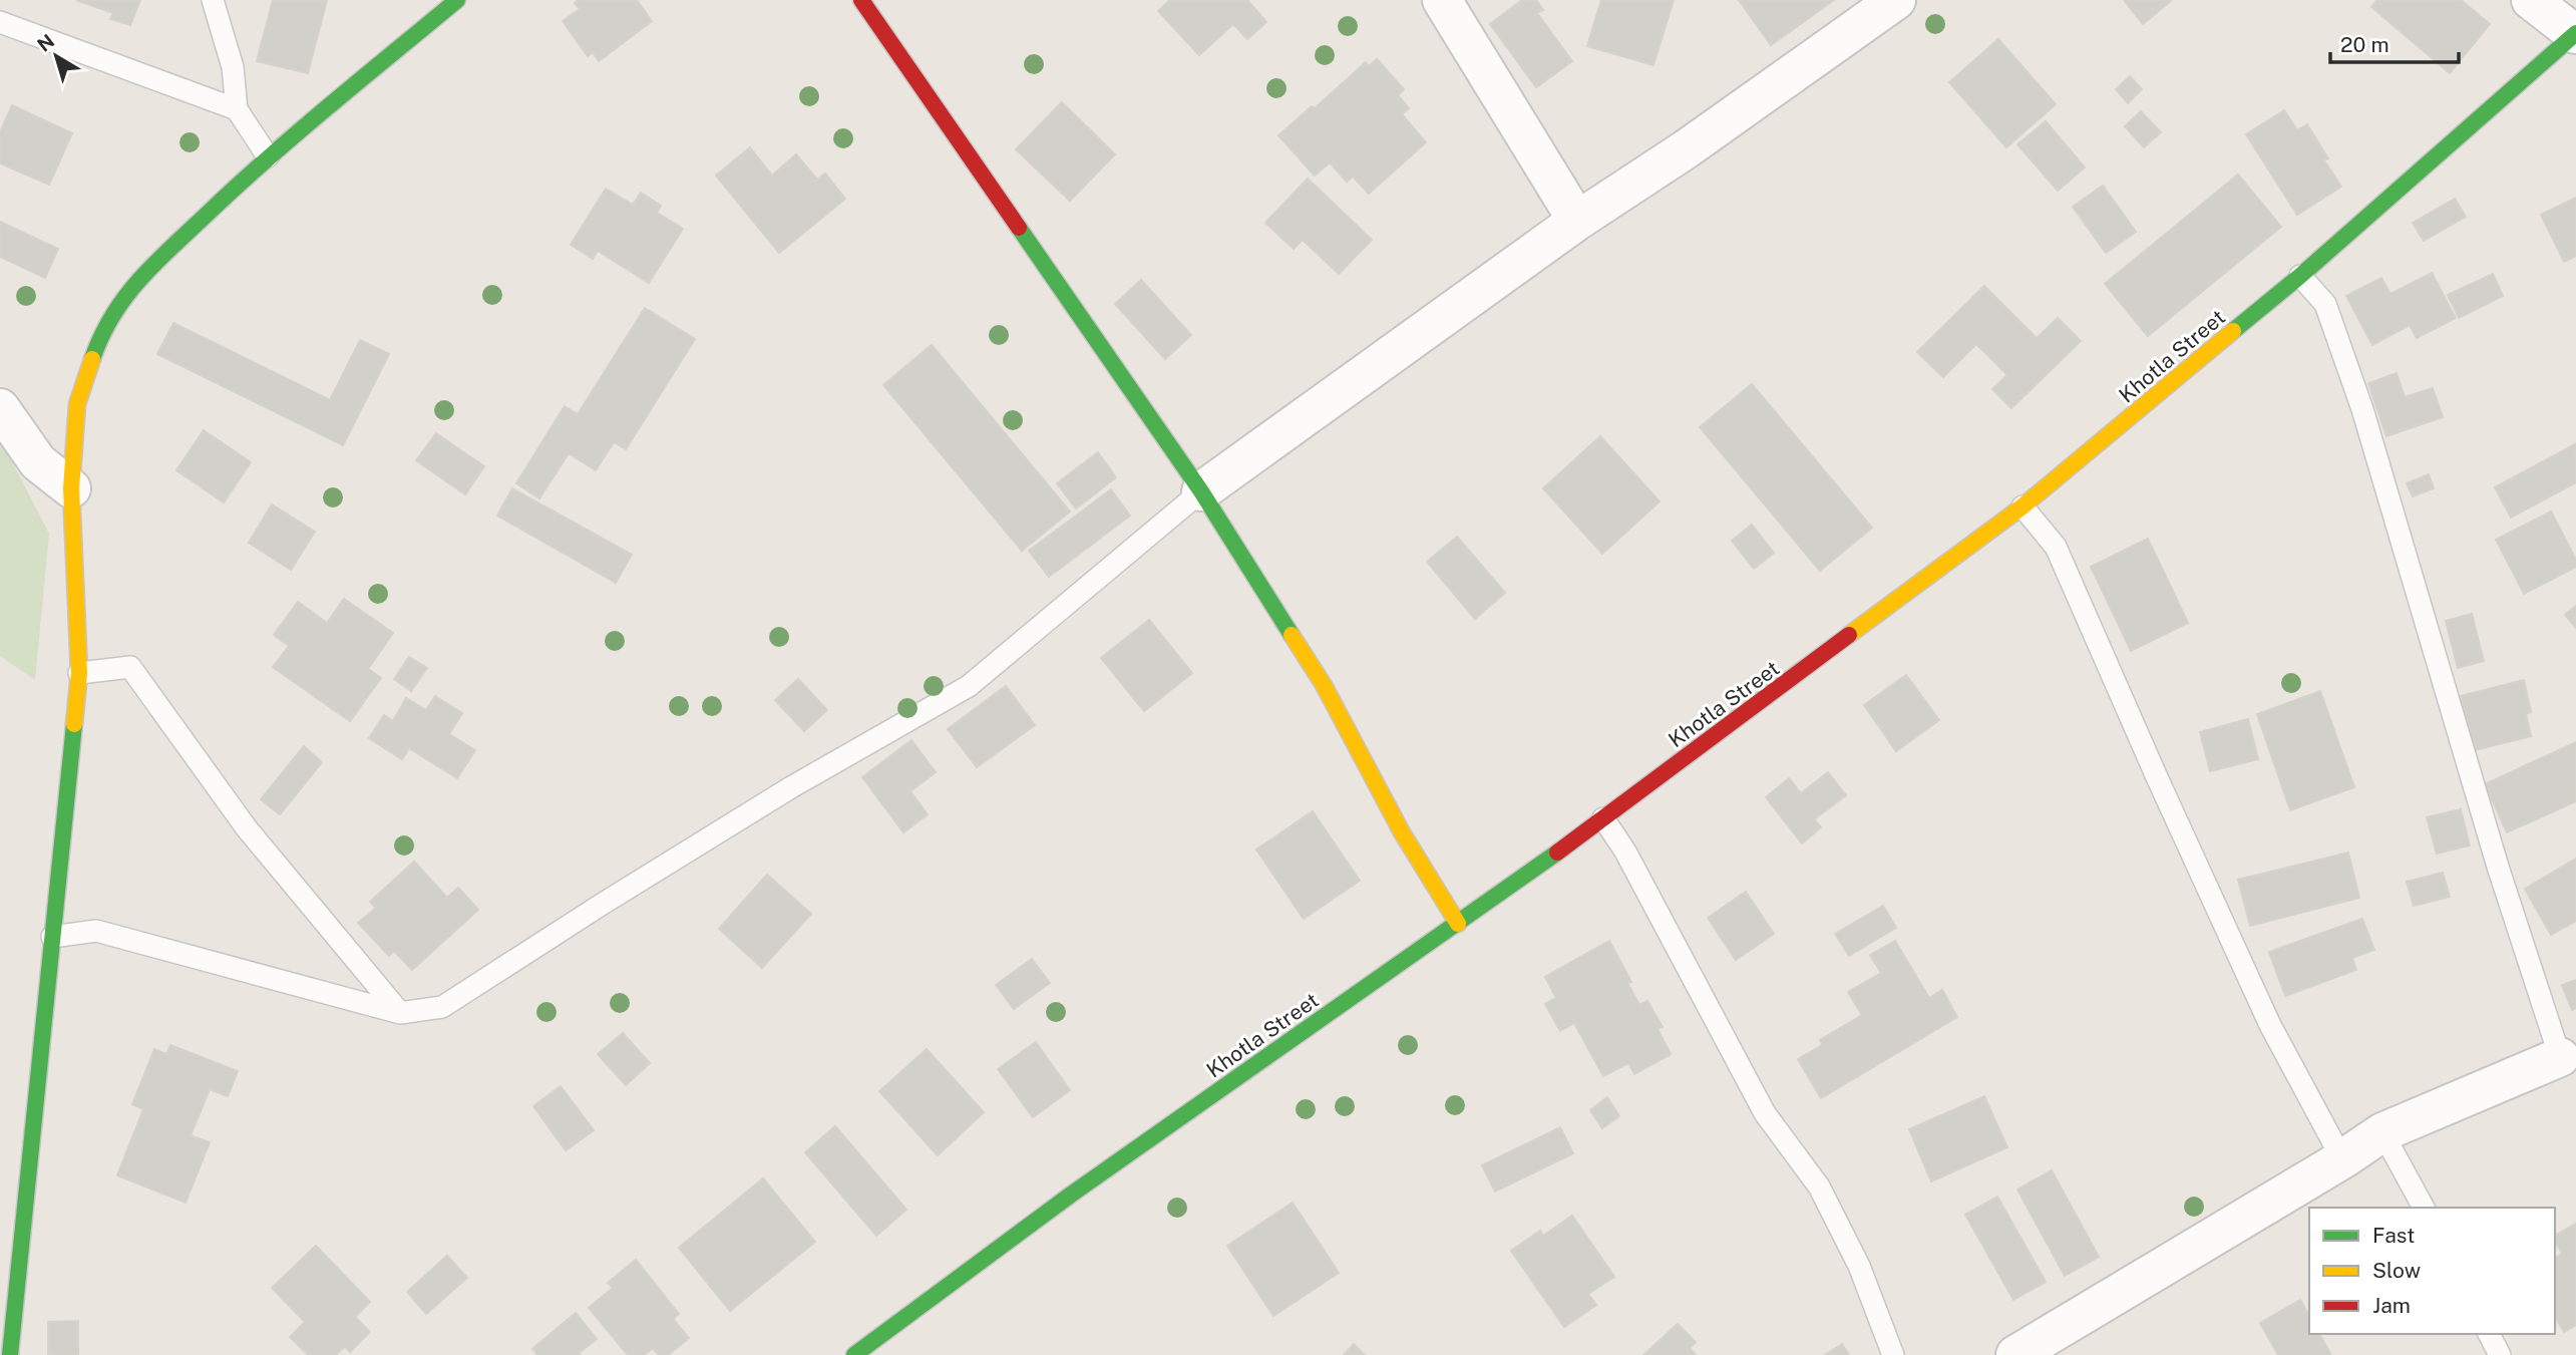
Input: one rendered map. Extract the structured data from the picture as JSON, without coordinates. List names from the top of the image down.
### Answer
{
  "streets": {
    "street": ["Khotla Street"]
  },
  "legend": ["Fast", "Slow", "Jam"],
  "scale_bar": "20 m",
  "north": "top left"
}
